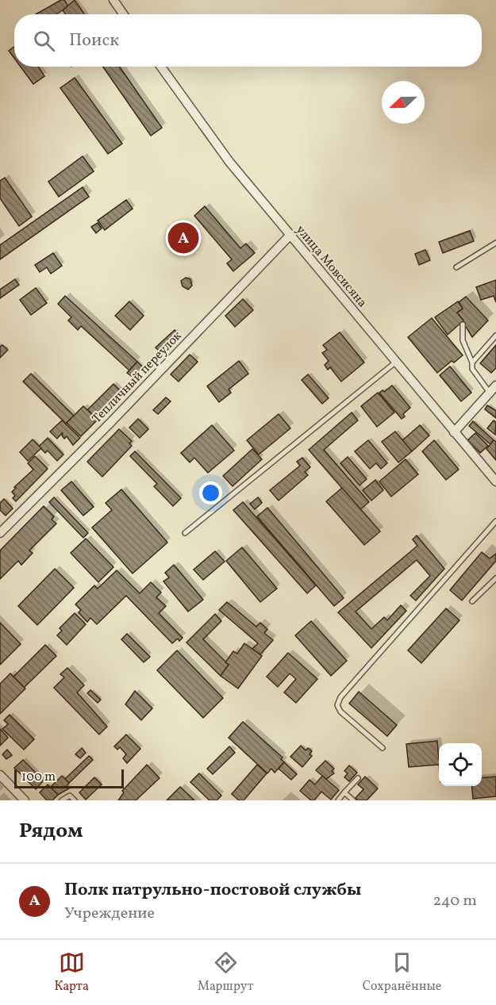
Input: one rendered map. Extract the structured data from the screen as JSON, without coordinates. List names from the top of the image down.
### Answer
{
  "streets": {
    "street": ["улица Мовсисяна", "Тепличный переулок"]
  },
  "crossings": [
    ["улица Мовсисяна", "Тепличный переулок"]
  ],
  "scale_bar": "100 m",
  "north": "left",
  "page": {
    "search": "Поиск",
    "pins": "A",
    "scale": "100 m",
    "heading": "Рядом",
    "list": [
      {
        "mark": "A",
        "name": "Полк патрульно-постовой службы",
        "note": "Учреждение",
        "value": "240 m"
      }
    ],
    "nav": ["Карта", "Маршрут", "Сохранённые"]
  }
}
